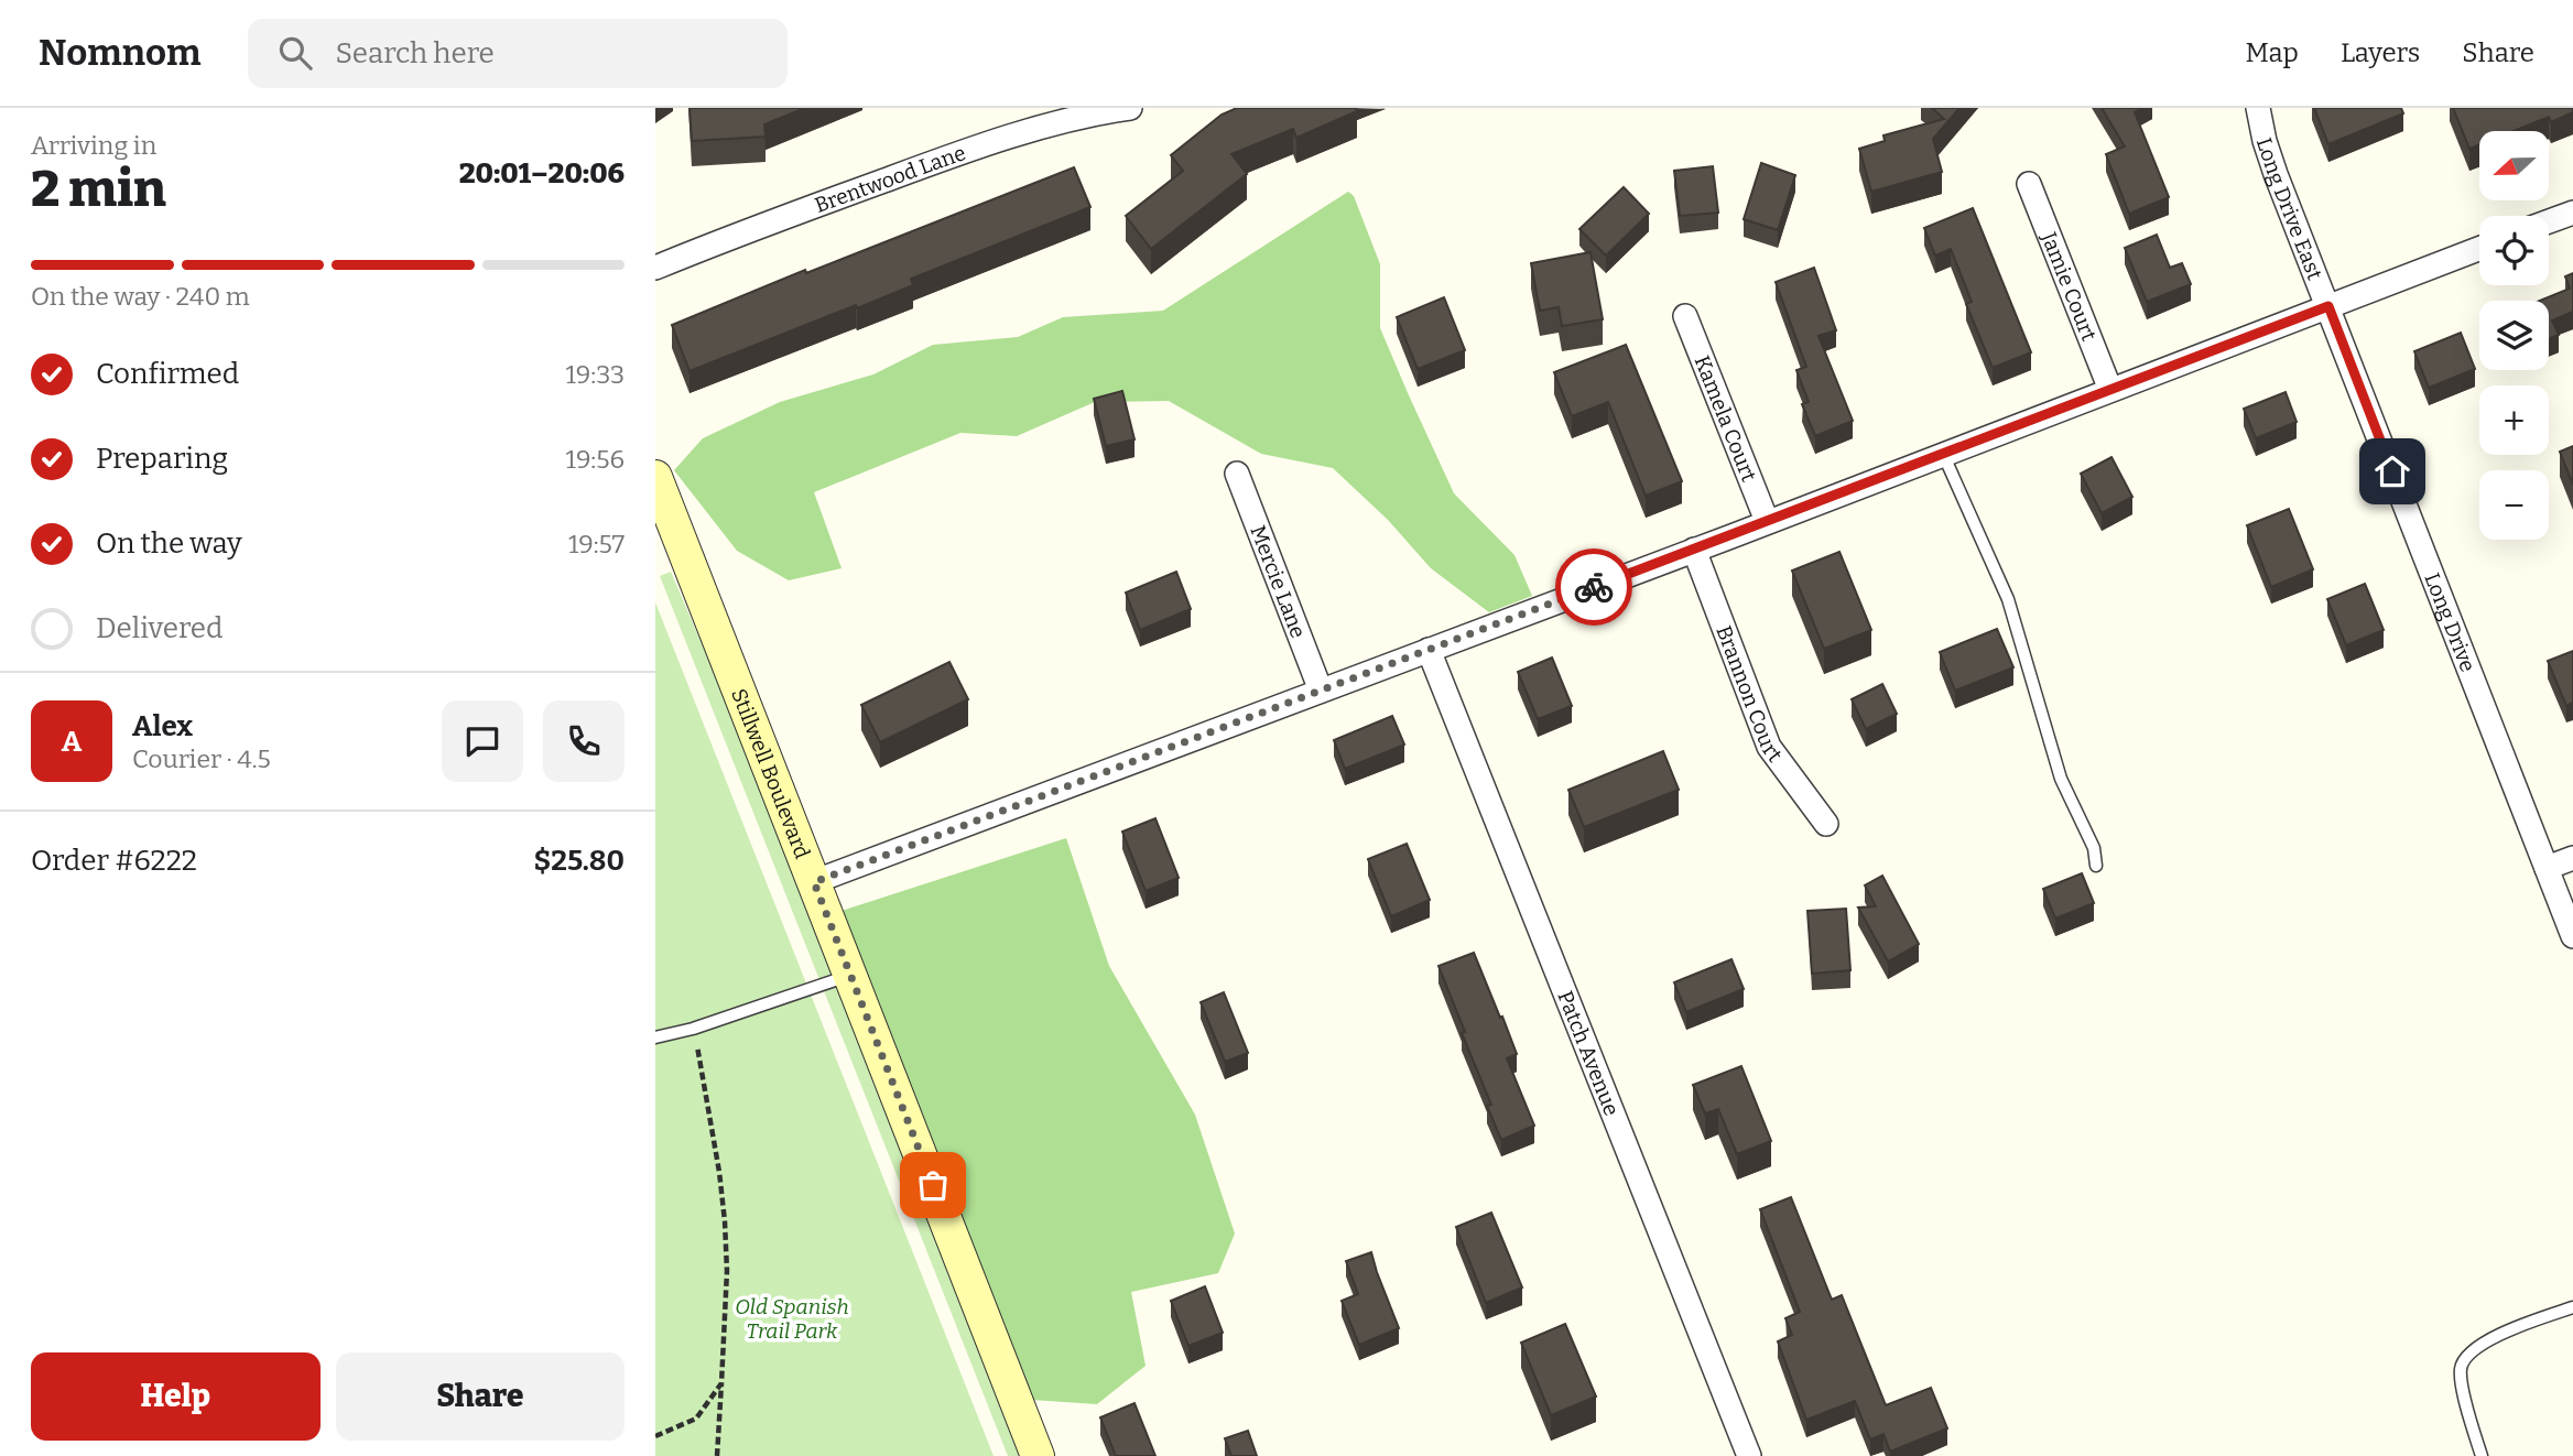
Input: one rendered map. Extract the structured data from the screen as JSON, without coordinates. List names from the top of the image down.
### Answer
{
  "streets": {
    "street": [
      "Brentwood Lane",
      "Long Drive East",
      "Jamie Court",
      "Kamela Court",
      "Mercie Lane",
      "Long Drive",
      "Brannon Court",
      "Stillwell Boulevard",
      "Patch Avenue"
    ]
  },
  "crossings": [
    ["Long Drive East", "Long Drive"]
  ],
  "parks": ["Old Spanish Trail Park"],
  "north": "left",
  "page": {
    "header": "Nomnom",
    "search": "Search here",
    "nav": ["Map", "Layers", "Share"],
    "heading": ["2 min", "Arriving in", "20:01–20:06"],
    "panel": [
      "Alex",
      "Courier · 4.5",
      "Order #6222",
      "$25.80"
    ],
    "map_buttons": ["+", "−"],
    "bar": "On the way · 240 m",
    "list": [
      ["Confirmed", "19:33"],
      ["Preparing", "19:56"],
      ["On the way", "19:57"],
      "Delivered"
    ],
    "round": "A",
    "buttons": ["Help", "Share"]
  }
}
